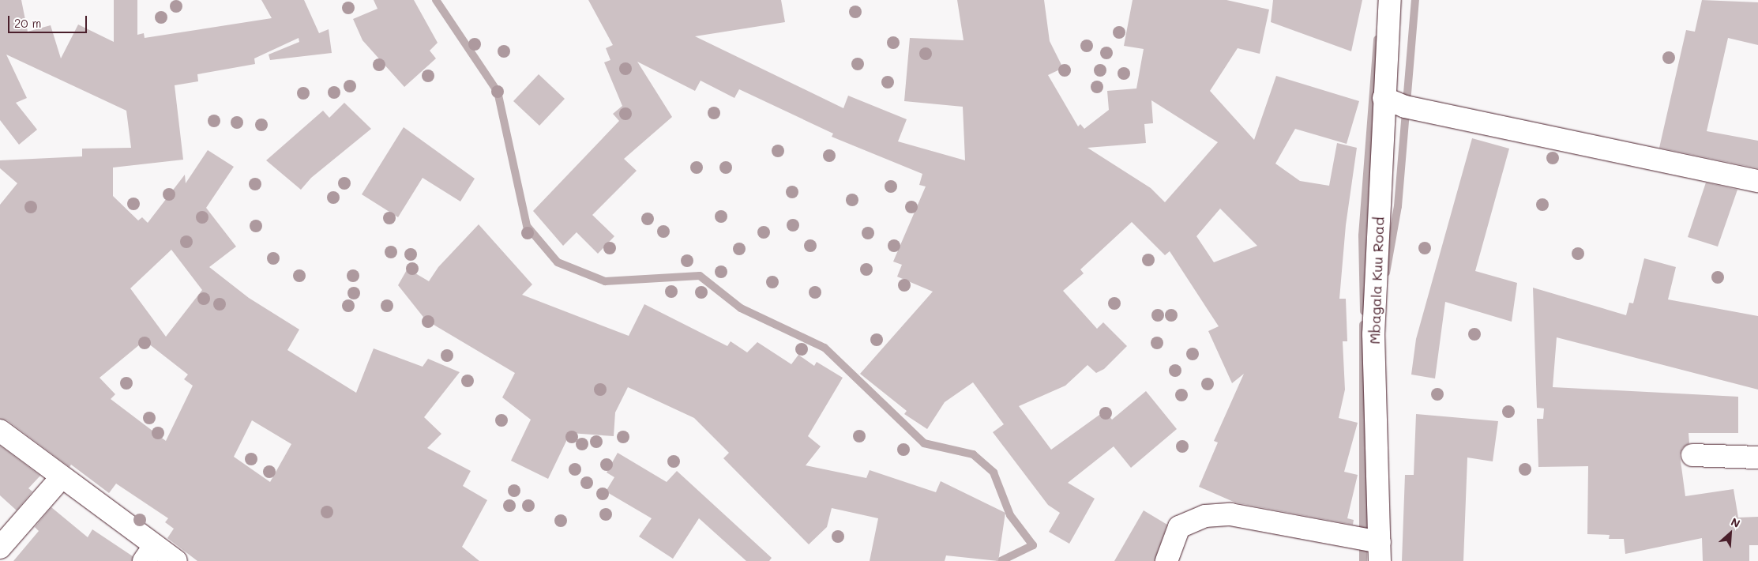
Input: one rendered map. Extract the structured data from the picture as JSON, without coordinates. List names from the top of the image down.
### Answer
{
  "streets": {
    "street": ["Mbagala Kuu Road"]
  },
  "scale_bar": "20 m",
  "north": "top right"
}
